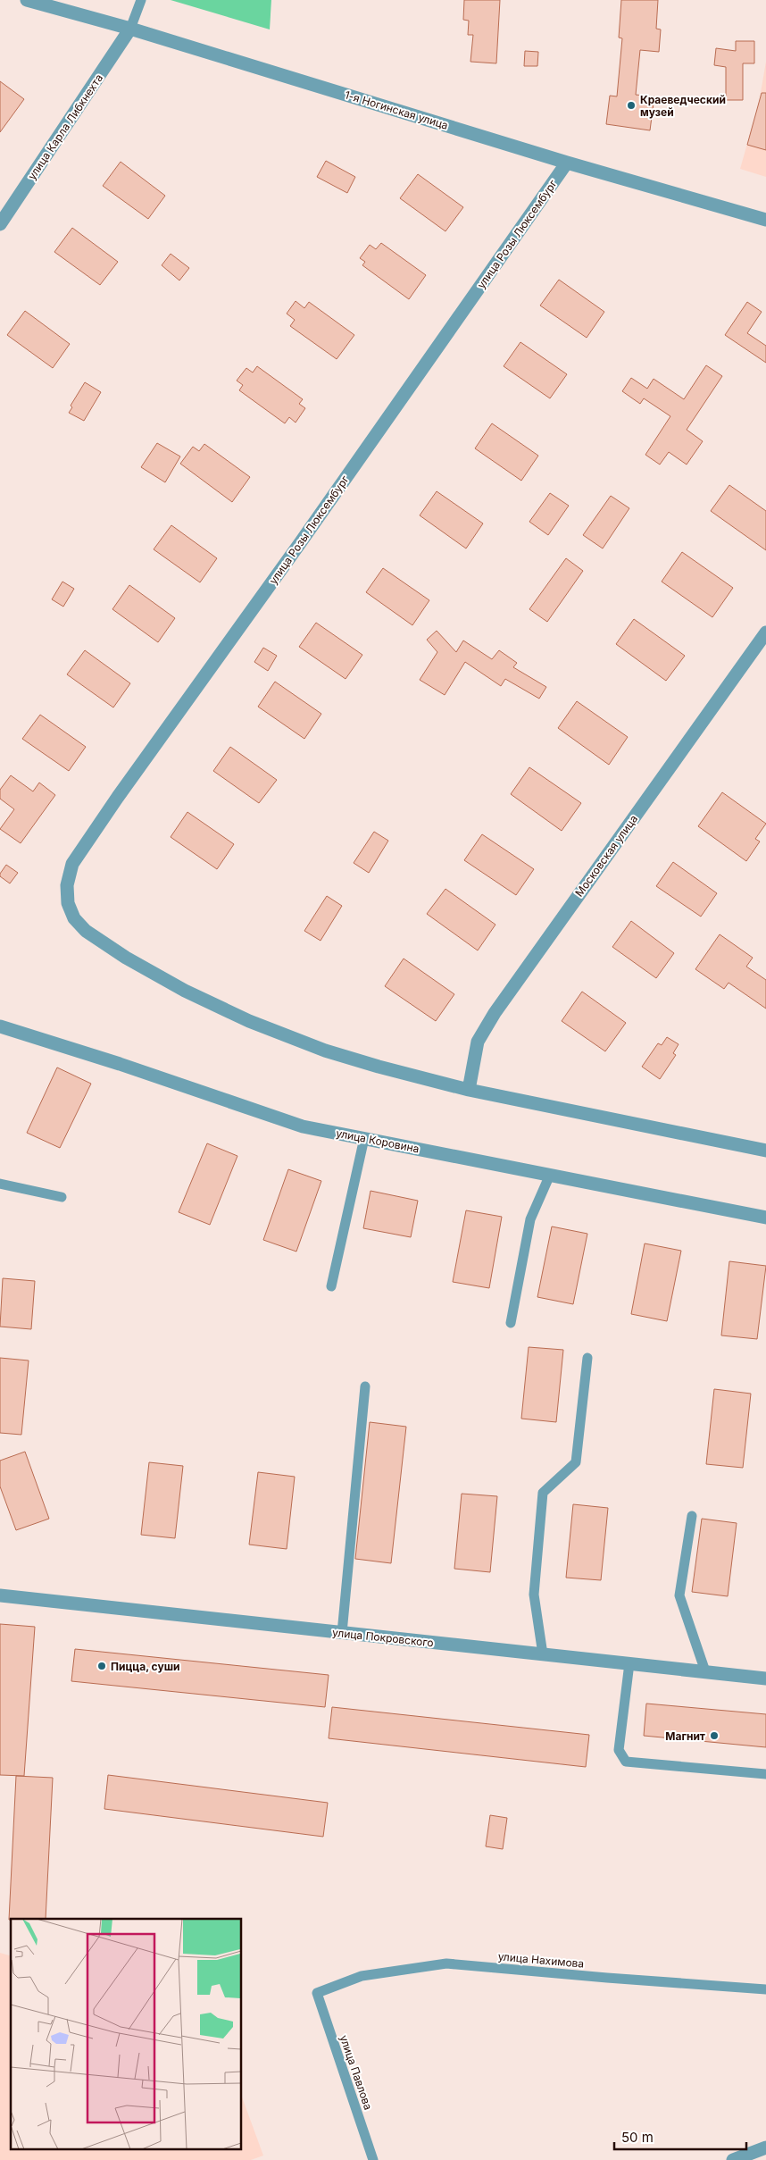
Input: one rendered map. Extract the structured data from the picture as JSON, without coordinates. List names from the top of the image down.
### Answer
{
  "streets": {
    "street": [
      "1-я Ногинская улица",
      "улица Карла Либкнехта",
      "улица Розы Люксембург",
      "Московская улица",
      "улица Коровина",
      "улица Покровского"
    ],
    "lane": ["улица Нахимова", "улица Павлова"]
  },
  "crossings": [
    ["1-я Ногинская улица", "улица Карла Либкнехта"],
    ["1-я Ногинская улица", "улица Розы Люксембург"],
    ["улица Розы Люксембург", "Московская улица"],
    ["улица Нахимова", "улица Павлова"]
  ],
  "places": ["Краеведческий музей", "Пицца, суши", "Магнит"],
  "scale_bar": "50 m"
}
